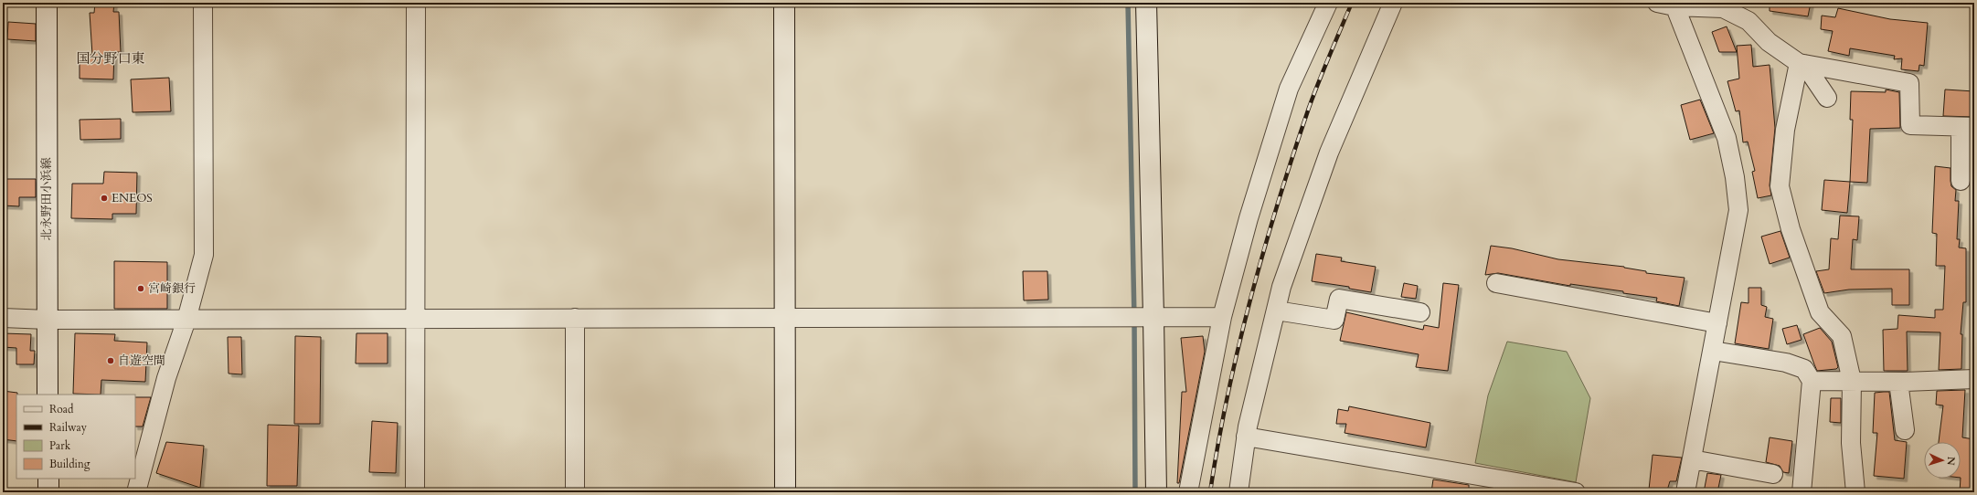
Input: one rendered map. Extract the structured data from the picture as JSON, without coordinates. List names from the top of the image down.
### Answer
{
  "streets": {
    "street": ["北永野田小浜線"]
  },
  "districts": ["国分野口東"],
  "places": ["ENEOS", "宮崎銀行", "自遊空間"],
  "legend": [
    "Road",
    "Railway",
    "Park",
    "Building"
  ],
  "north": "right"
}
